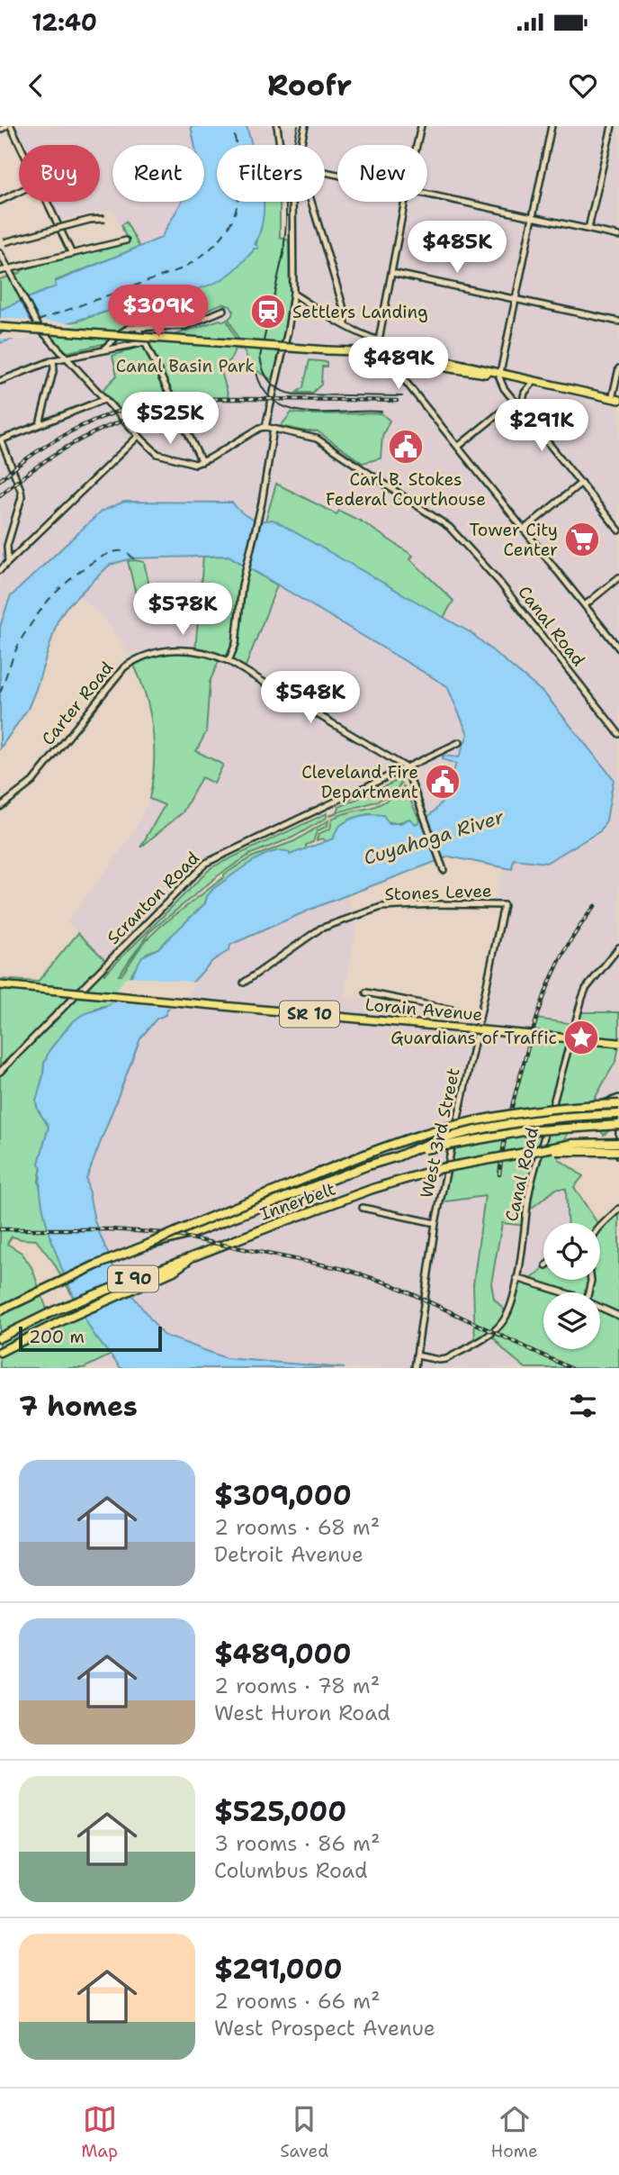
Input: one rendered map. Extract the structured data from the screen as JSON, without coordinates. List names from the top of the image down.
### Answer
{
  "streets": {
    "highway": ["Innerbelt", "I 90"],
    "main road": ["Lorain Avenue", "SR 10"],
    "street": [
      "Canal Road",
      "Carter Road",
      "Stones Levee",
      "Scranton Road",
      "West 3rd Street"
    ]
  },
  "crossings": [
    ["Canal Road", "West 3rd Street"],
    ["Carter Road", "Scranton Road"],
    ["Stones Levee", "West 3rd Street"]
  ],
  "water": ["Cuyahoga River"],
  "parks": ["Canal Basin Park"],
  "places": {
    "station": ["Settlers Landing"],
    "public building": ["Carl B. Stokes Federal Courthouse", "Cleveland Fire Department"],
    "supermarket": ["Tower City Center"],
    "place": ["Guardians of Traffic"]
  },
  "scale_bar": "200 m",
  "page": {
    "status": "12:40",
    "header": "Roofr",
    "chip": [
      "Buy",
      "Rent",
      "Filters",
      "New"
    ],
    "price": [
      "$485K",
      "$309K",
      "$489K",
      "$525K",
      "$291K",
      "$578K",
      "$548K"
    ],
    "scale": "200 m",
    "heading": "7 homes",
    "list": [
      {
        "name": "$309,000",
        "note": "2 rooms · 68 m² · Detroit Avenue"
      },
      {
        "name": "$489,000",
        "note": "2 rooms · 78 m² · West Huron Road"
      },
      {
        "name": "$525,000",
        "note": "3 rooms · 86 m² · Columbus Road"
      },
      {
        "name": "$291,000",
        "note": "2 rooms · 66 m² · West Prospect Avenue"
      }
    ],
    "tabs": ["Map", "Saved", "Home"]
  }
}
